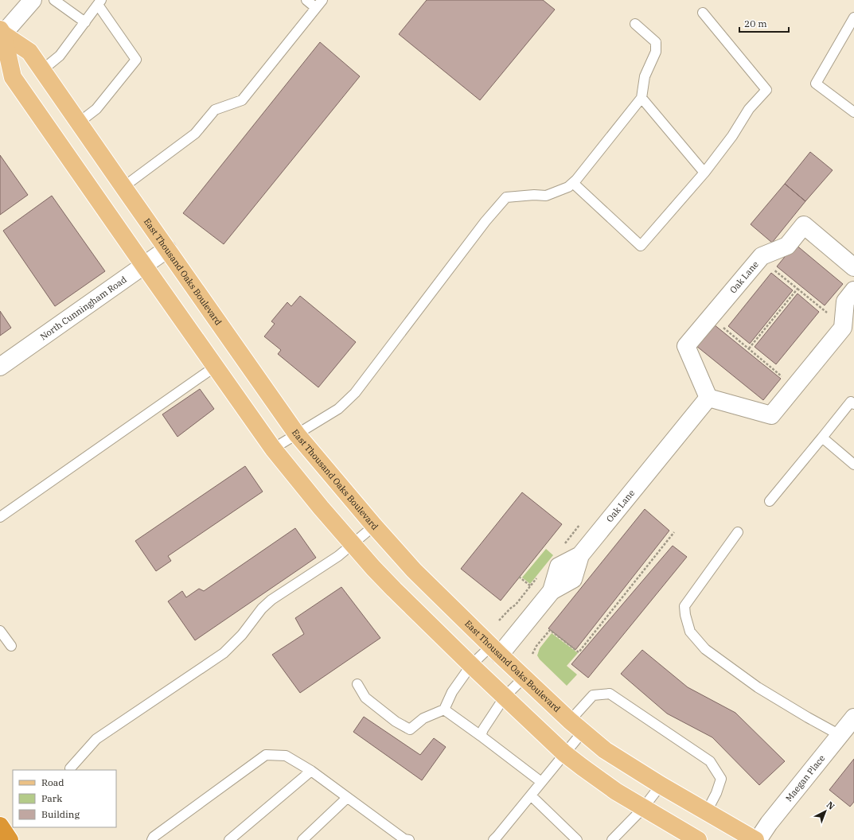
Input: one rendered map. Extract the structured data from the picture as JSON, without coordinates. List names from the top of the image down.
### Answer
{
  "streets": {
    "main road": ["East Thousand Oaks Boulevard"],
    "street": ["Oak Lane", "North Cunningham Road", "Maegan Place"]
  },
  "crossings": [
    ["East Thousand Oaks Boulevard", "Oak Lane"],
    ["East Thousand Oaks Boulevard", "North Cunningham Road"],
    ["East Thousand Oaks Boulevard", "Maegan Place"]
  ],
  "legend": ["Road", "Park", "Building"],
  "scale_bar": "20 m",
  "north": "top right"
}
